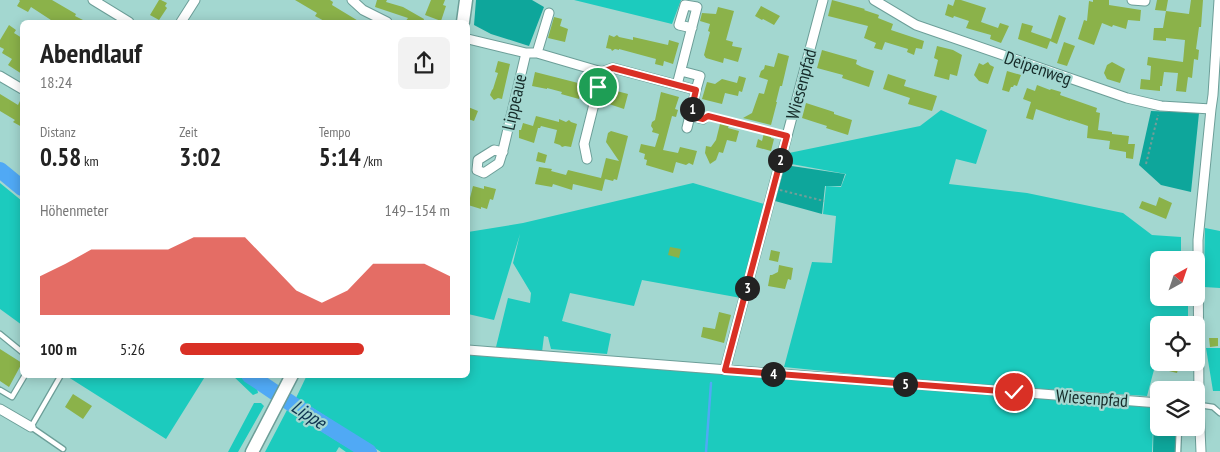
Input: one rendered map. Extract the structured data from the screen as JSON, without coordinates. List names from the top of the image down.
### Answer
{
  "streets": {
    "street": ["Deipenweg", "Wiesenpfad", "Lippeaue"]
  },
  "water": ["Lippe"],
  "north": "top right",
  "page": {
    "heading": ["Abendlauf", "18:24"],
    "pins": [
      "1",
      "2",
      "3",
      "4",
      "5"
    ],
    "stats": [
      ["Distanz", "0.58 km"],
      ["Zeit", "3:02"],
      ["Tempo", "5:14 /km"]
    ],
    "chart": ["Höhenmeter", "149–154 m"],
    "list": [
      {
        "name": "100 m",
        "note": "5:26"
      }
    ]
  }
}
